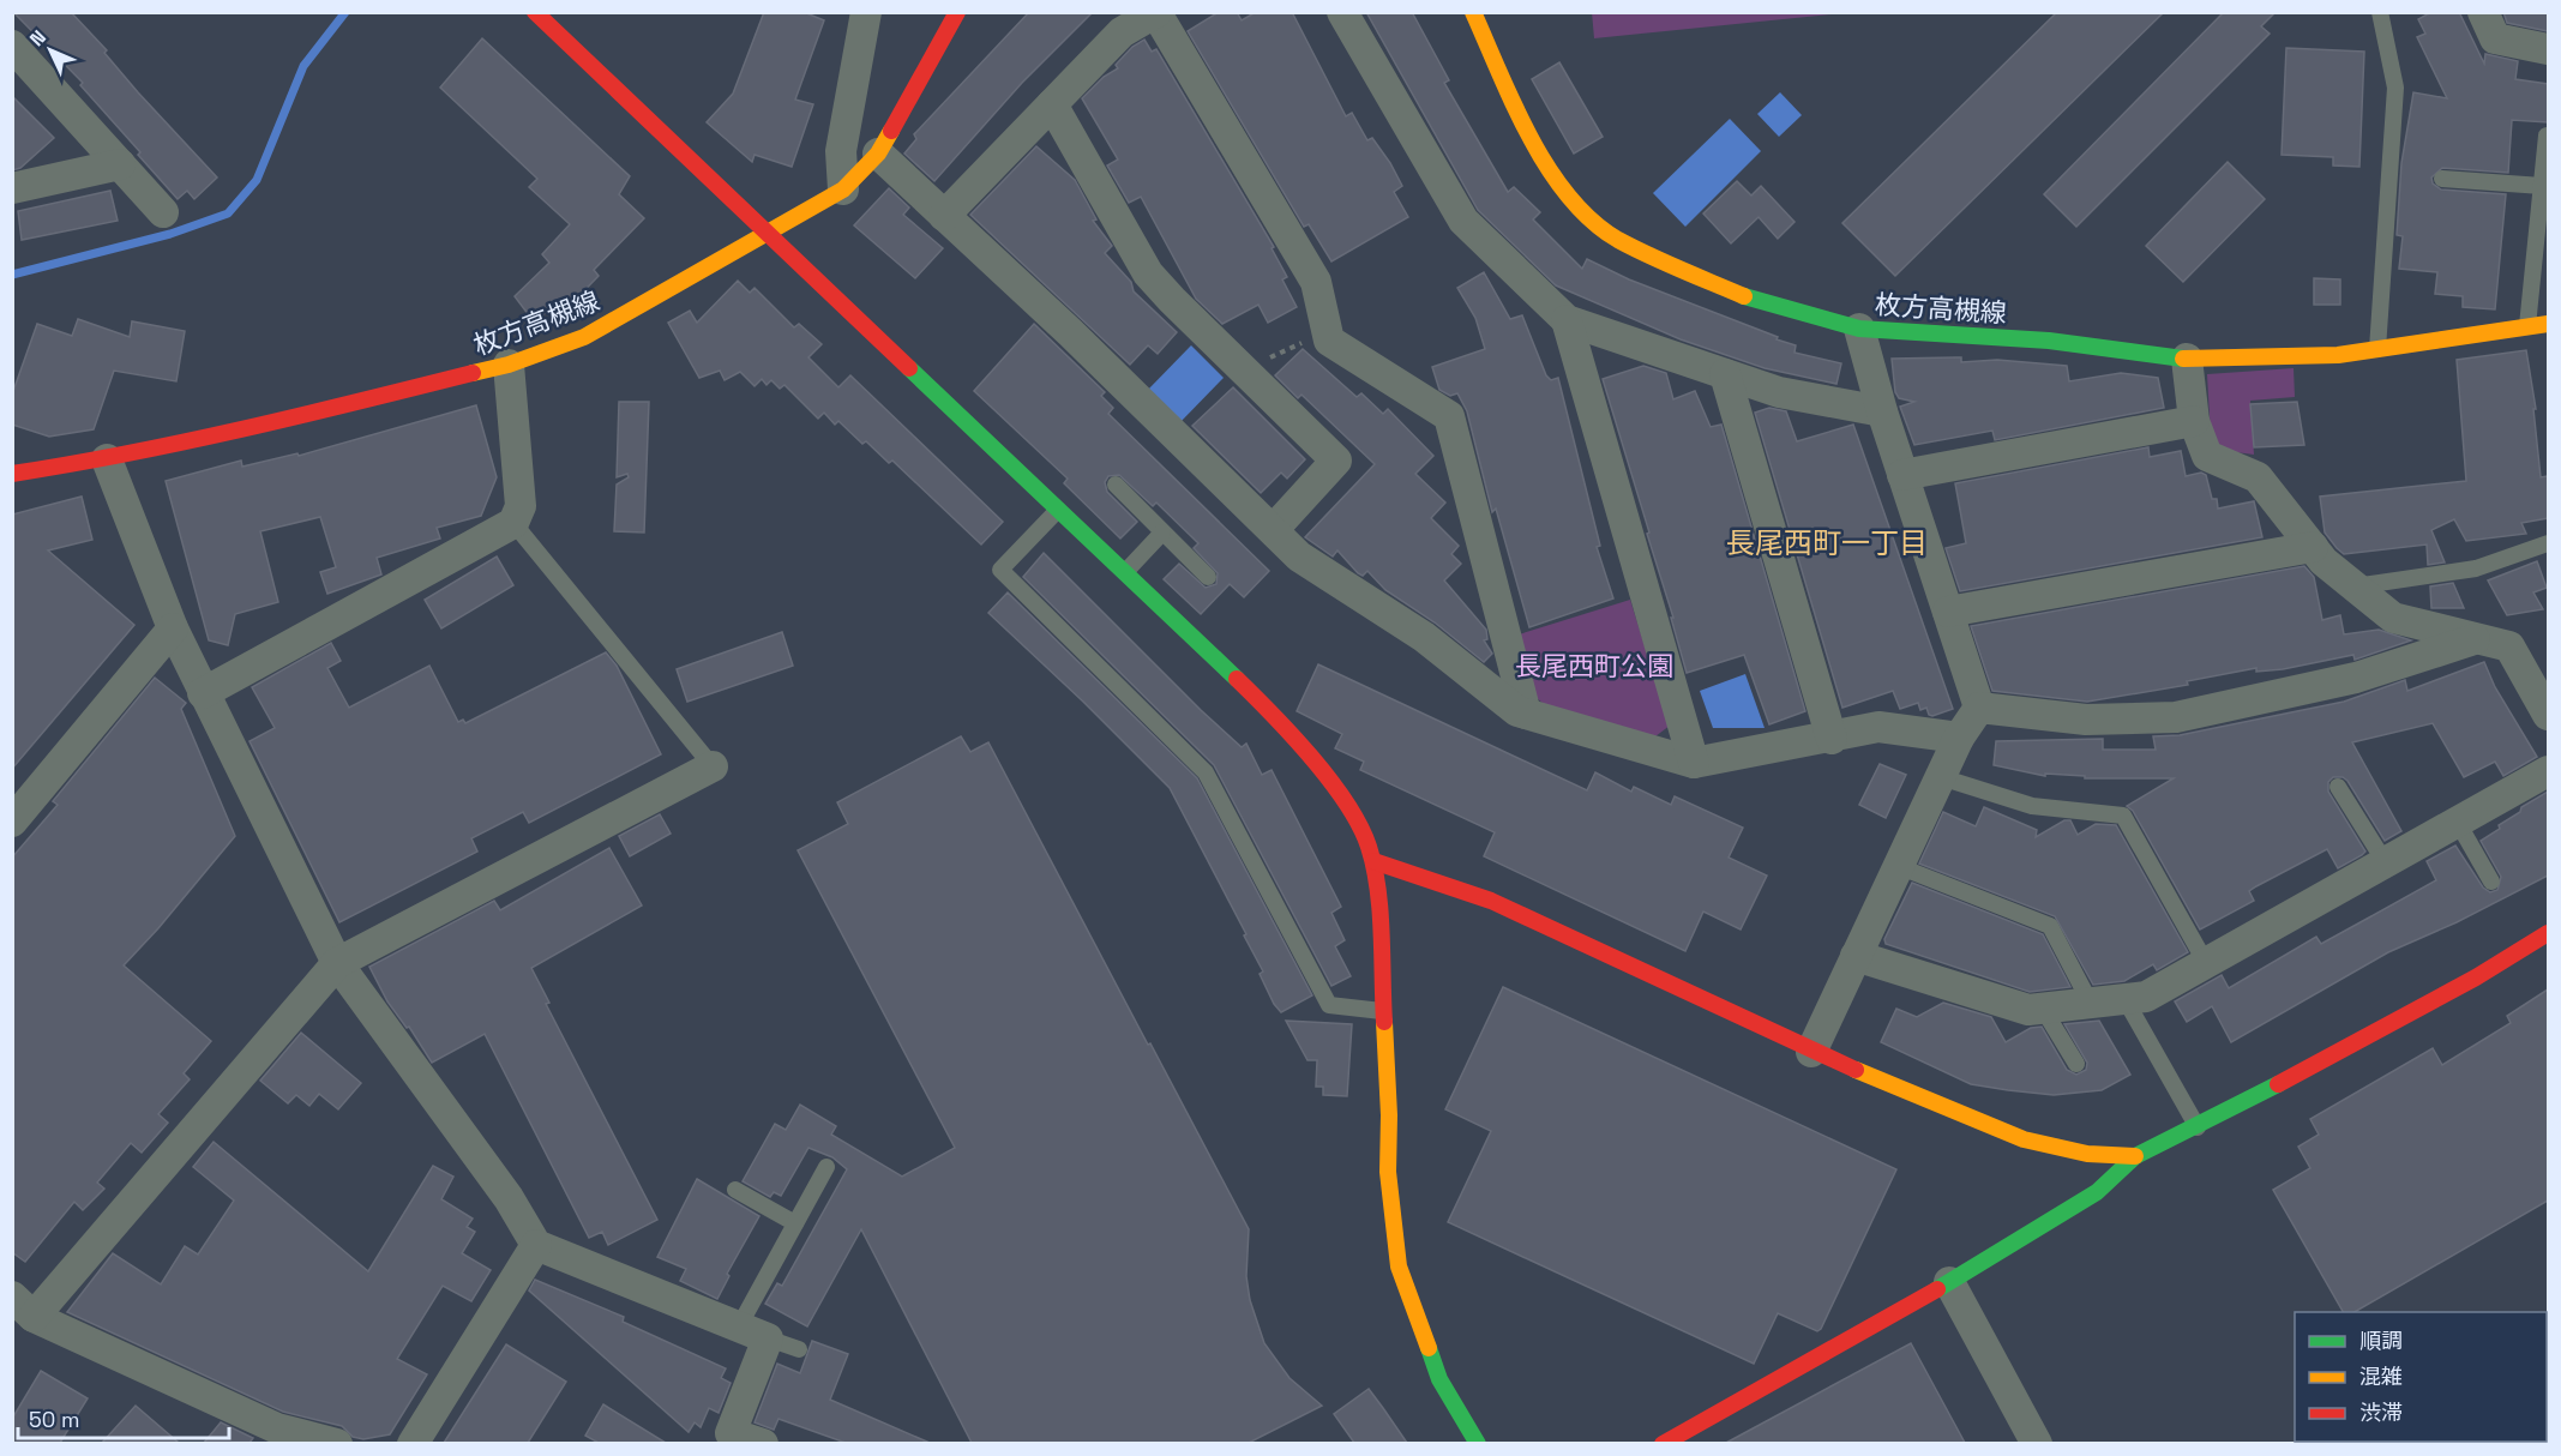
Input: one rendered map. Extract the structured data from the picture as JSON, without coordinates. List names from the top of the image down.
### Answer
{
  "streets": {
    "street": ["枚方高槻線"]
  },
  "districts": ["長尾西町一丁目"],
  "parks": ["長尾西町公園"],
  "legend": ["順調", "混雑", "渋滞"],
  "scale_bar": "50 m",
  "north": "top left"
}
